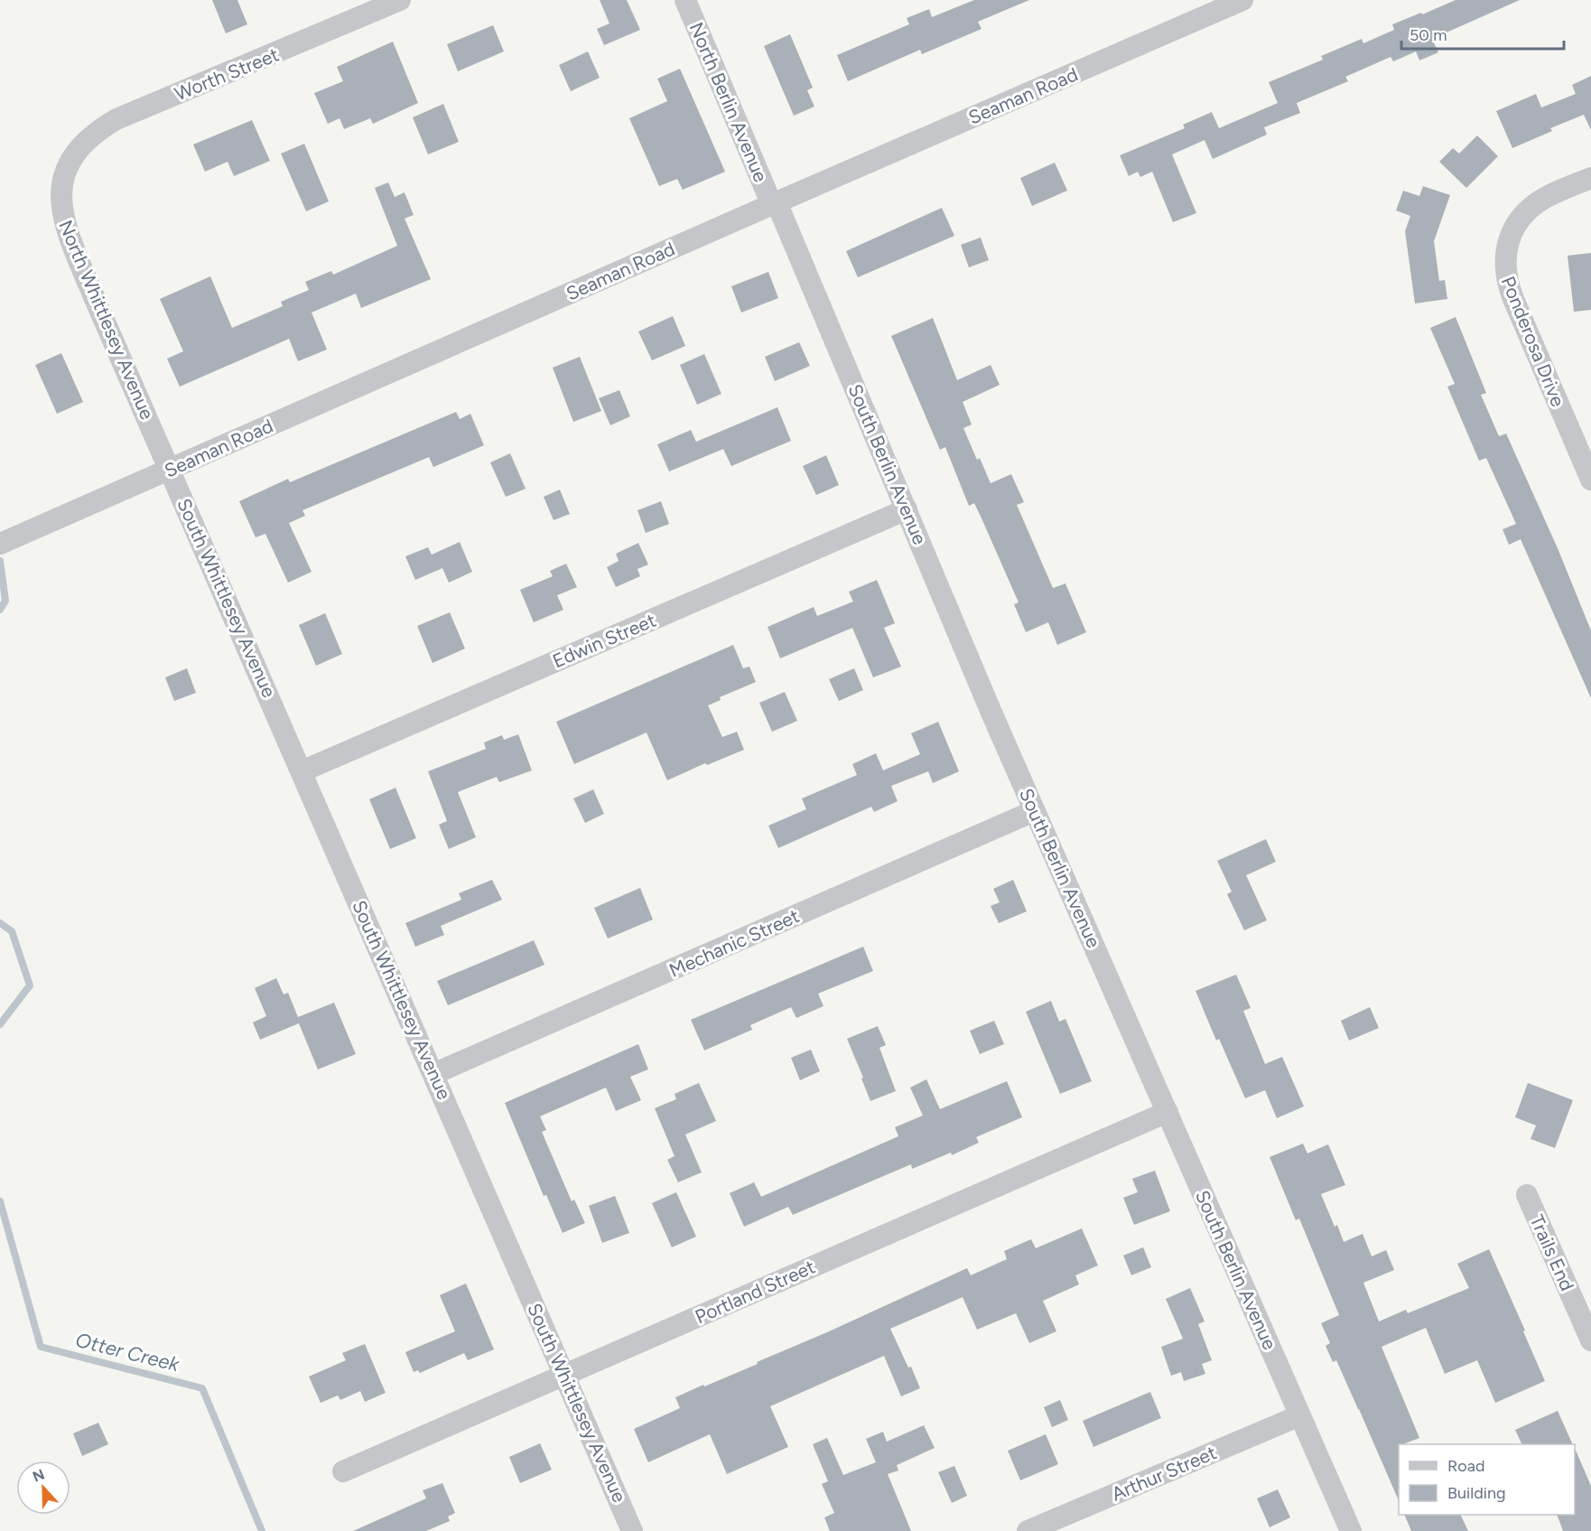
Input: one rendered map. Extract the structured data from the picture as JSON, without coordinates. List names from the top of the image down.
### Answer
{
  "streets": {
    "street": [
      "Worth Street",
      "Seaman Road",
      "North Berlin Avenue",
      "North Whittlesey Avenue",
      "Ponderosa Drive",
      "South Berlin Avenue",
      "South Whittlesey Avenue",
      "Edwin Street",
      "Mechanic Street",
      "Trails End",
      "Portland Street",
      "Arthur Street"
    ]
  },
  "crossings": [
    ["Worth Street", "North Whittlesey Avenue"],
    ["Seaman Road", "North Berlin Avenue"],
    ["Seaman Road", "North Whittlesey Avenue"],
    ["Seaman Road", "South Berlin Avenue"],
    ["Seaman Road", "South Whittlesey Avenue"],
    ["North Berlin Avenue", "South Berlin Avenue"],
    ["North Whittlesey Avenue", "South Whittlesey Avenue"],
    ["South Berlin Avenue", "Edwin Street"],
    ["South Berlin Avenue", "Mechanic Street"],
    ["South Berlin Avenue", "Portland Street"],
    ["South Berlin Avenue", "Arthur Street"],
    ["South Whittlesey Avenue", "Edwin Street"],
    ["South Whittlesey Avenue", "Mechanic Street"],
    ["South Whittlesey Avenue", "Portland Street"]
  ],
  "water": ["Otter Creek"],
  "legend": ["Road", "Building"],
  "scale_bar": "50 m",
  "north": "top"
}
